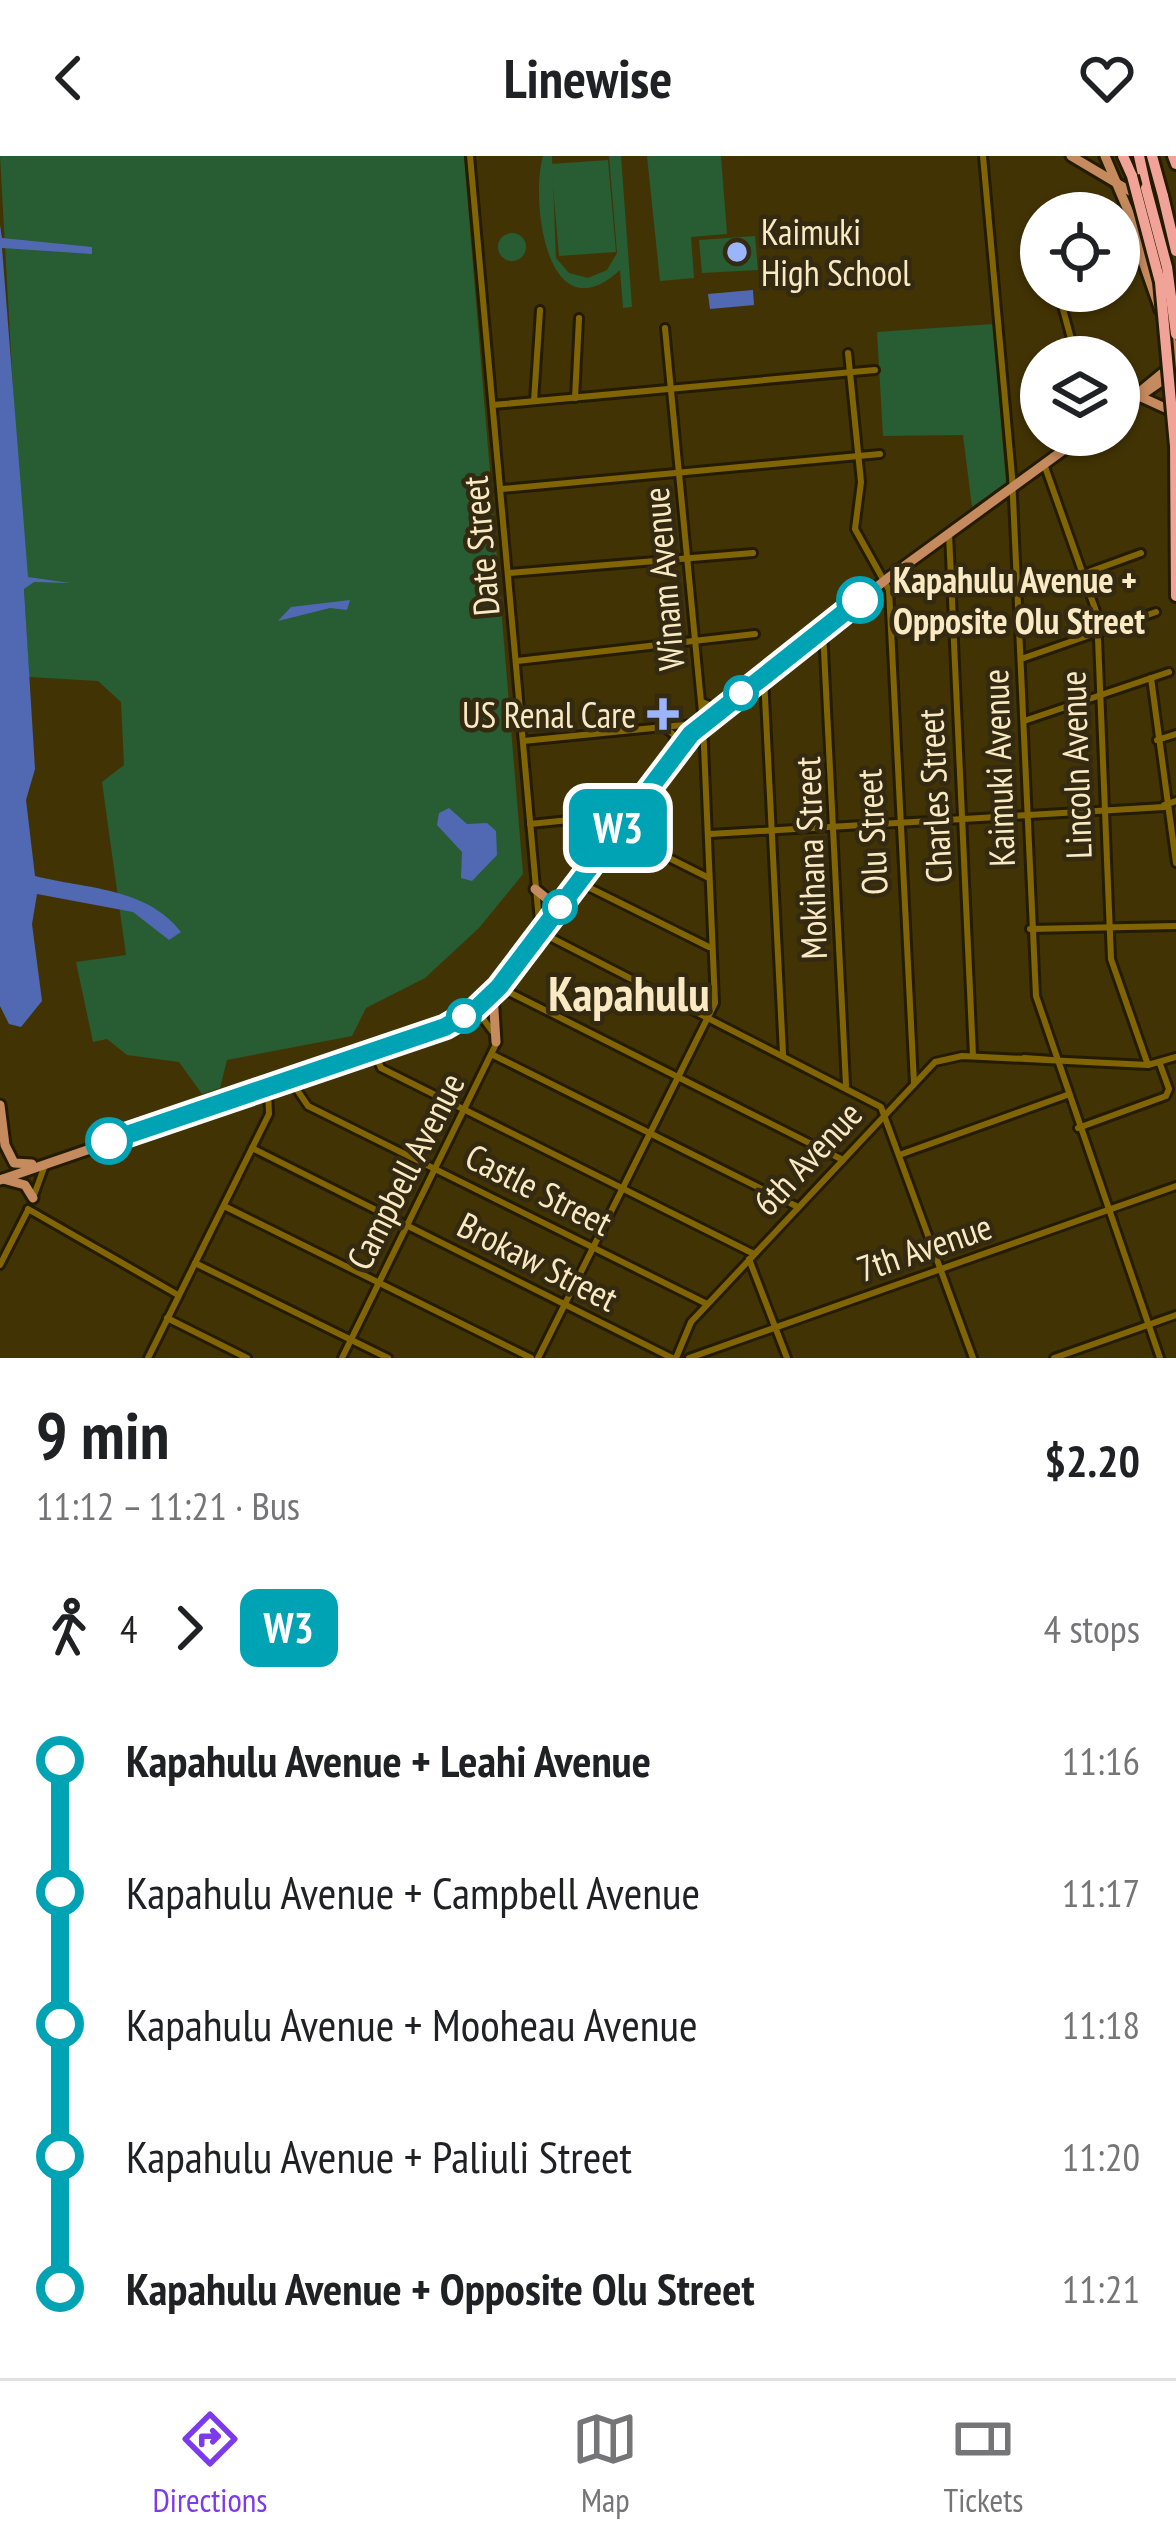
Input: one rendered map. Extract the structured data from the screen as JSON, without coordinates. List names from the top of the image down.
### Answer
{
  "streets": {
    "street": [
      "Date Street",
      "Winam Avenue",
      "Lincoln Avenue",
      "Kaimuki Avenue",
      "Charles Street",
      "Olu Street",
      "Mokihana Street",
      "6th Avenue",
      "Campbell Avenue",
      "Castle Street",
      "7th Avenue",
      "Brokaw Street"
    ]
  },
  "crossings": [
    ["Winam Avenue", "Castle Street"],
    ["Winam Avenue", "Brokaw Street"],
    ["Lincoln Avenue", "6th Avenue"],
    ["Kaimuki Avenue", "6th Avenue"],
    ["Kaimuki Avenue", "7th Avenue"],
    ["Charles Street", "6th Avenue"],
    ["Olu Street", "6th Avenue"],
    ["6th Avenue", "Castle Street"],
    ["6th Avenue", "Brokaw Street"],
    ["Campbell Avenue", "Castle Street"],
    ["Campbell Avenue", "Brokaw Street"]
  ],
  "districts": ["Kapahulu"],
  "places": {
    "other": ["Kaimuki High School", "Kapahulu Avenue + Opposite Olu Street"],
    "health": ["US Renal Care"]
  },
  "lines": ["bus line W3"],
  "page": {
    "header": "Linewise",
    "on_map": "W3",
    "heading": ["9 min", "11:12 – 11:21 · Bus", "$2.20"],
    "legs": ["4", "W3", "4 stops"],
    "list": [
      {
        "name": "Kapahulu Avenue + Leahi Avenue",
        "value": "11:16"
      },
      {
        "name": "Kapahulu Avenue + Campbell Avenue",
        "value": "11:17"
      },
      {
        "name": "Kapahulu Avenue + Mooheau Avenue",
        "value": "11:18"
      },
      {
        "name": "Kapahulu Avenue + Paliuli Street",
        "value": "11:20"
      },
      {
        "name": "Kapahulu Avenue + Opposite Olu Street",
        "value": "11:21"
      }
    ],
    "tabs": ["Directions", "Map", "Tickets"]
  }
}
